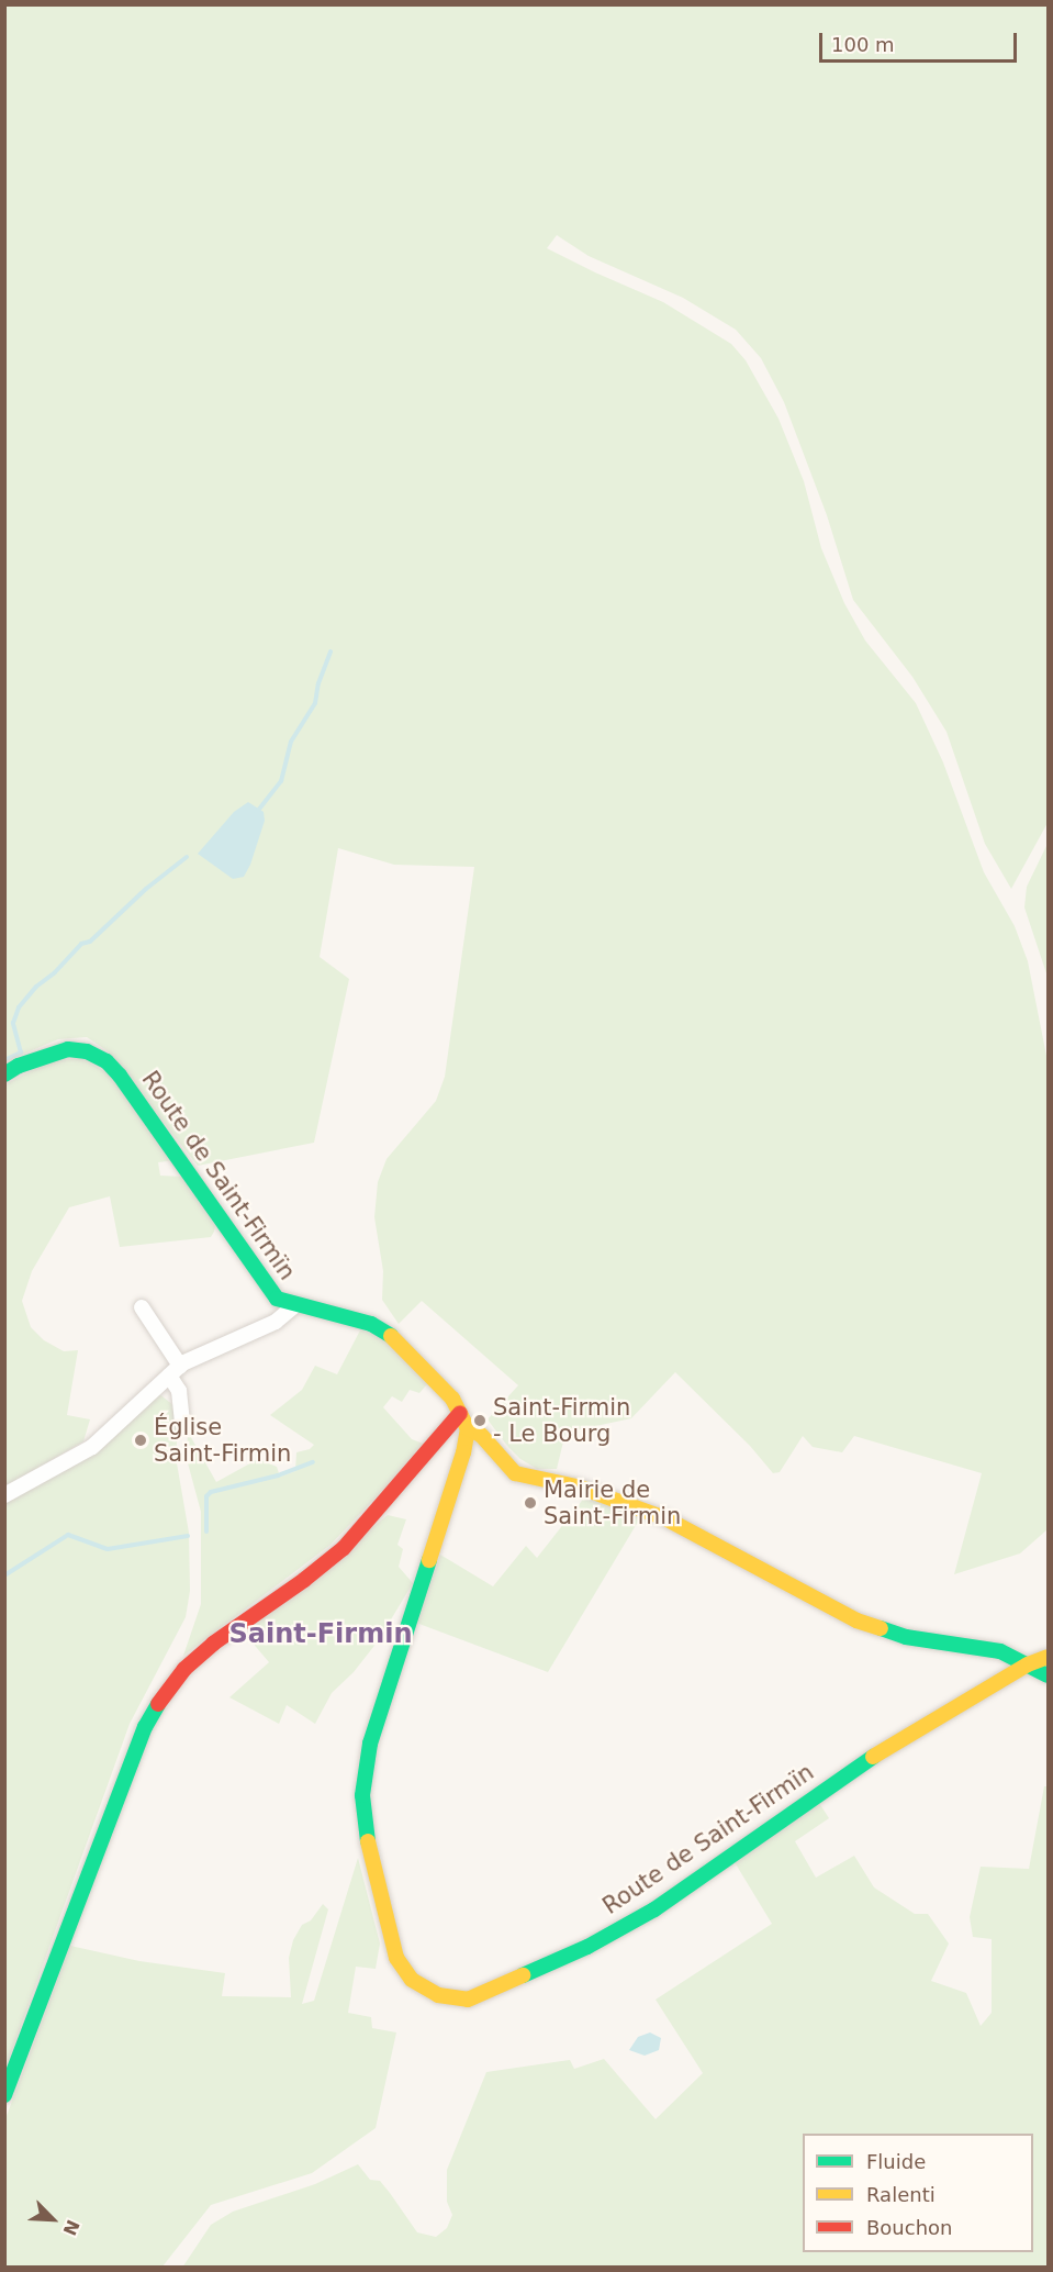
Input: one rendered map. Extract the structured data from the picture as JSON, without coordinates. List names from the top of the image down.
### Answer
{
  "streets": {
    "street": ["Route de Saint-Firmïn"]
  },
  "districts": ["Saint-Firmin"],
  "places": ["Saint-Firmin - Le Bourg", "Église Saint-Firmin", "Mairie de Saint-Firmin"],
  "legend": ["Fluide", "Ralenti", "Bouchon"],
  "scale_bar": "100 m",
  "north": "bottom right"
}
